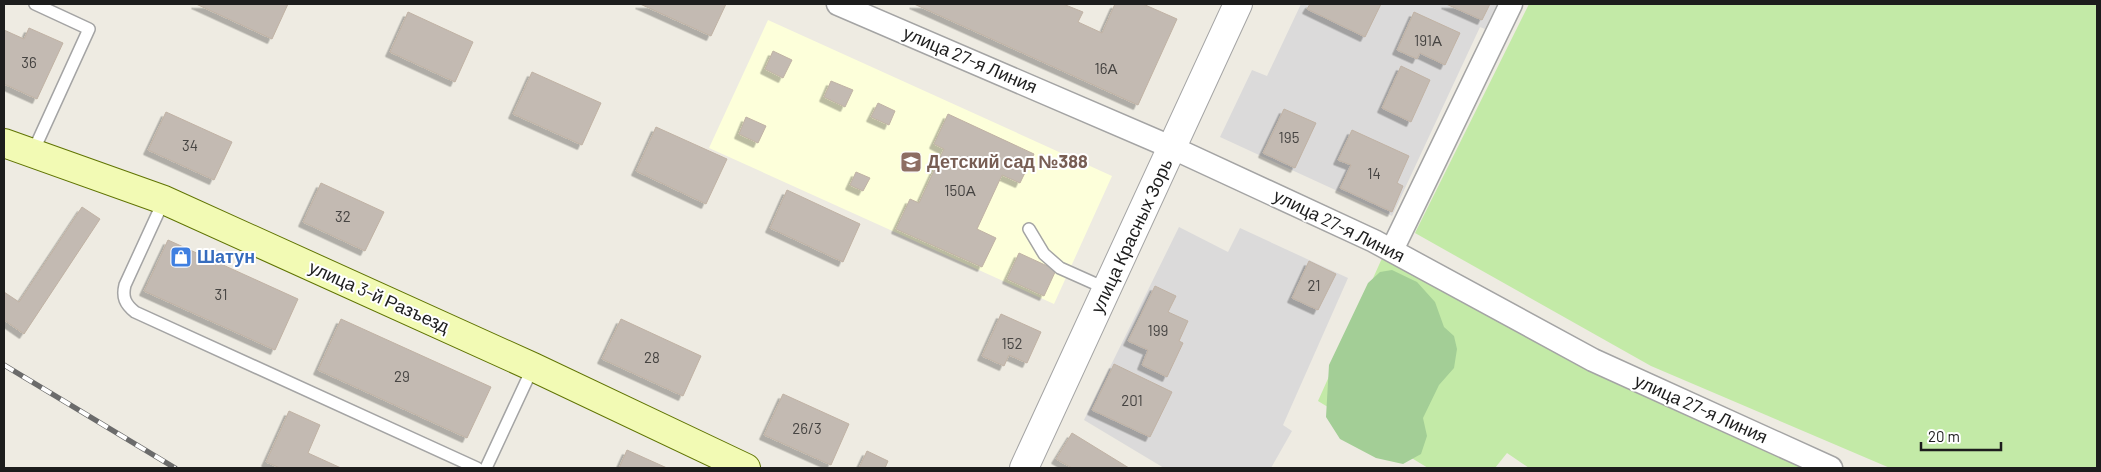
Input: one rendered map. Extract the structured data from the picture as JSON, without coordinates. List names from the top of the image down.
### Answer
{
  "streets": {
    "main road": ["улица 3-й Разъезд"],
    "street": ["улица 27-я Линия", "улица Красных Зорь"]
  },
  "crossings": [
    ["улица 27-я Линия", "улица Красных Зорь"]
  ],
  "places": {
    "school or university": ["Детский сад №388"],
    "shop": ["Шатун"]
  },
  "house_numbers": [
    "191А",
    "36",
    "16А",
    "195",
    "34",
    "14",
    "150А",
    "32",
    "21",
    "31",
    "199",
    "152",
    "28",
    "29",
    "201",
    "26/3"
  ],
  "scale_bar": "20 m"
}
